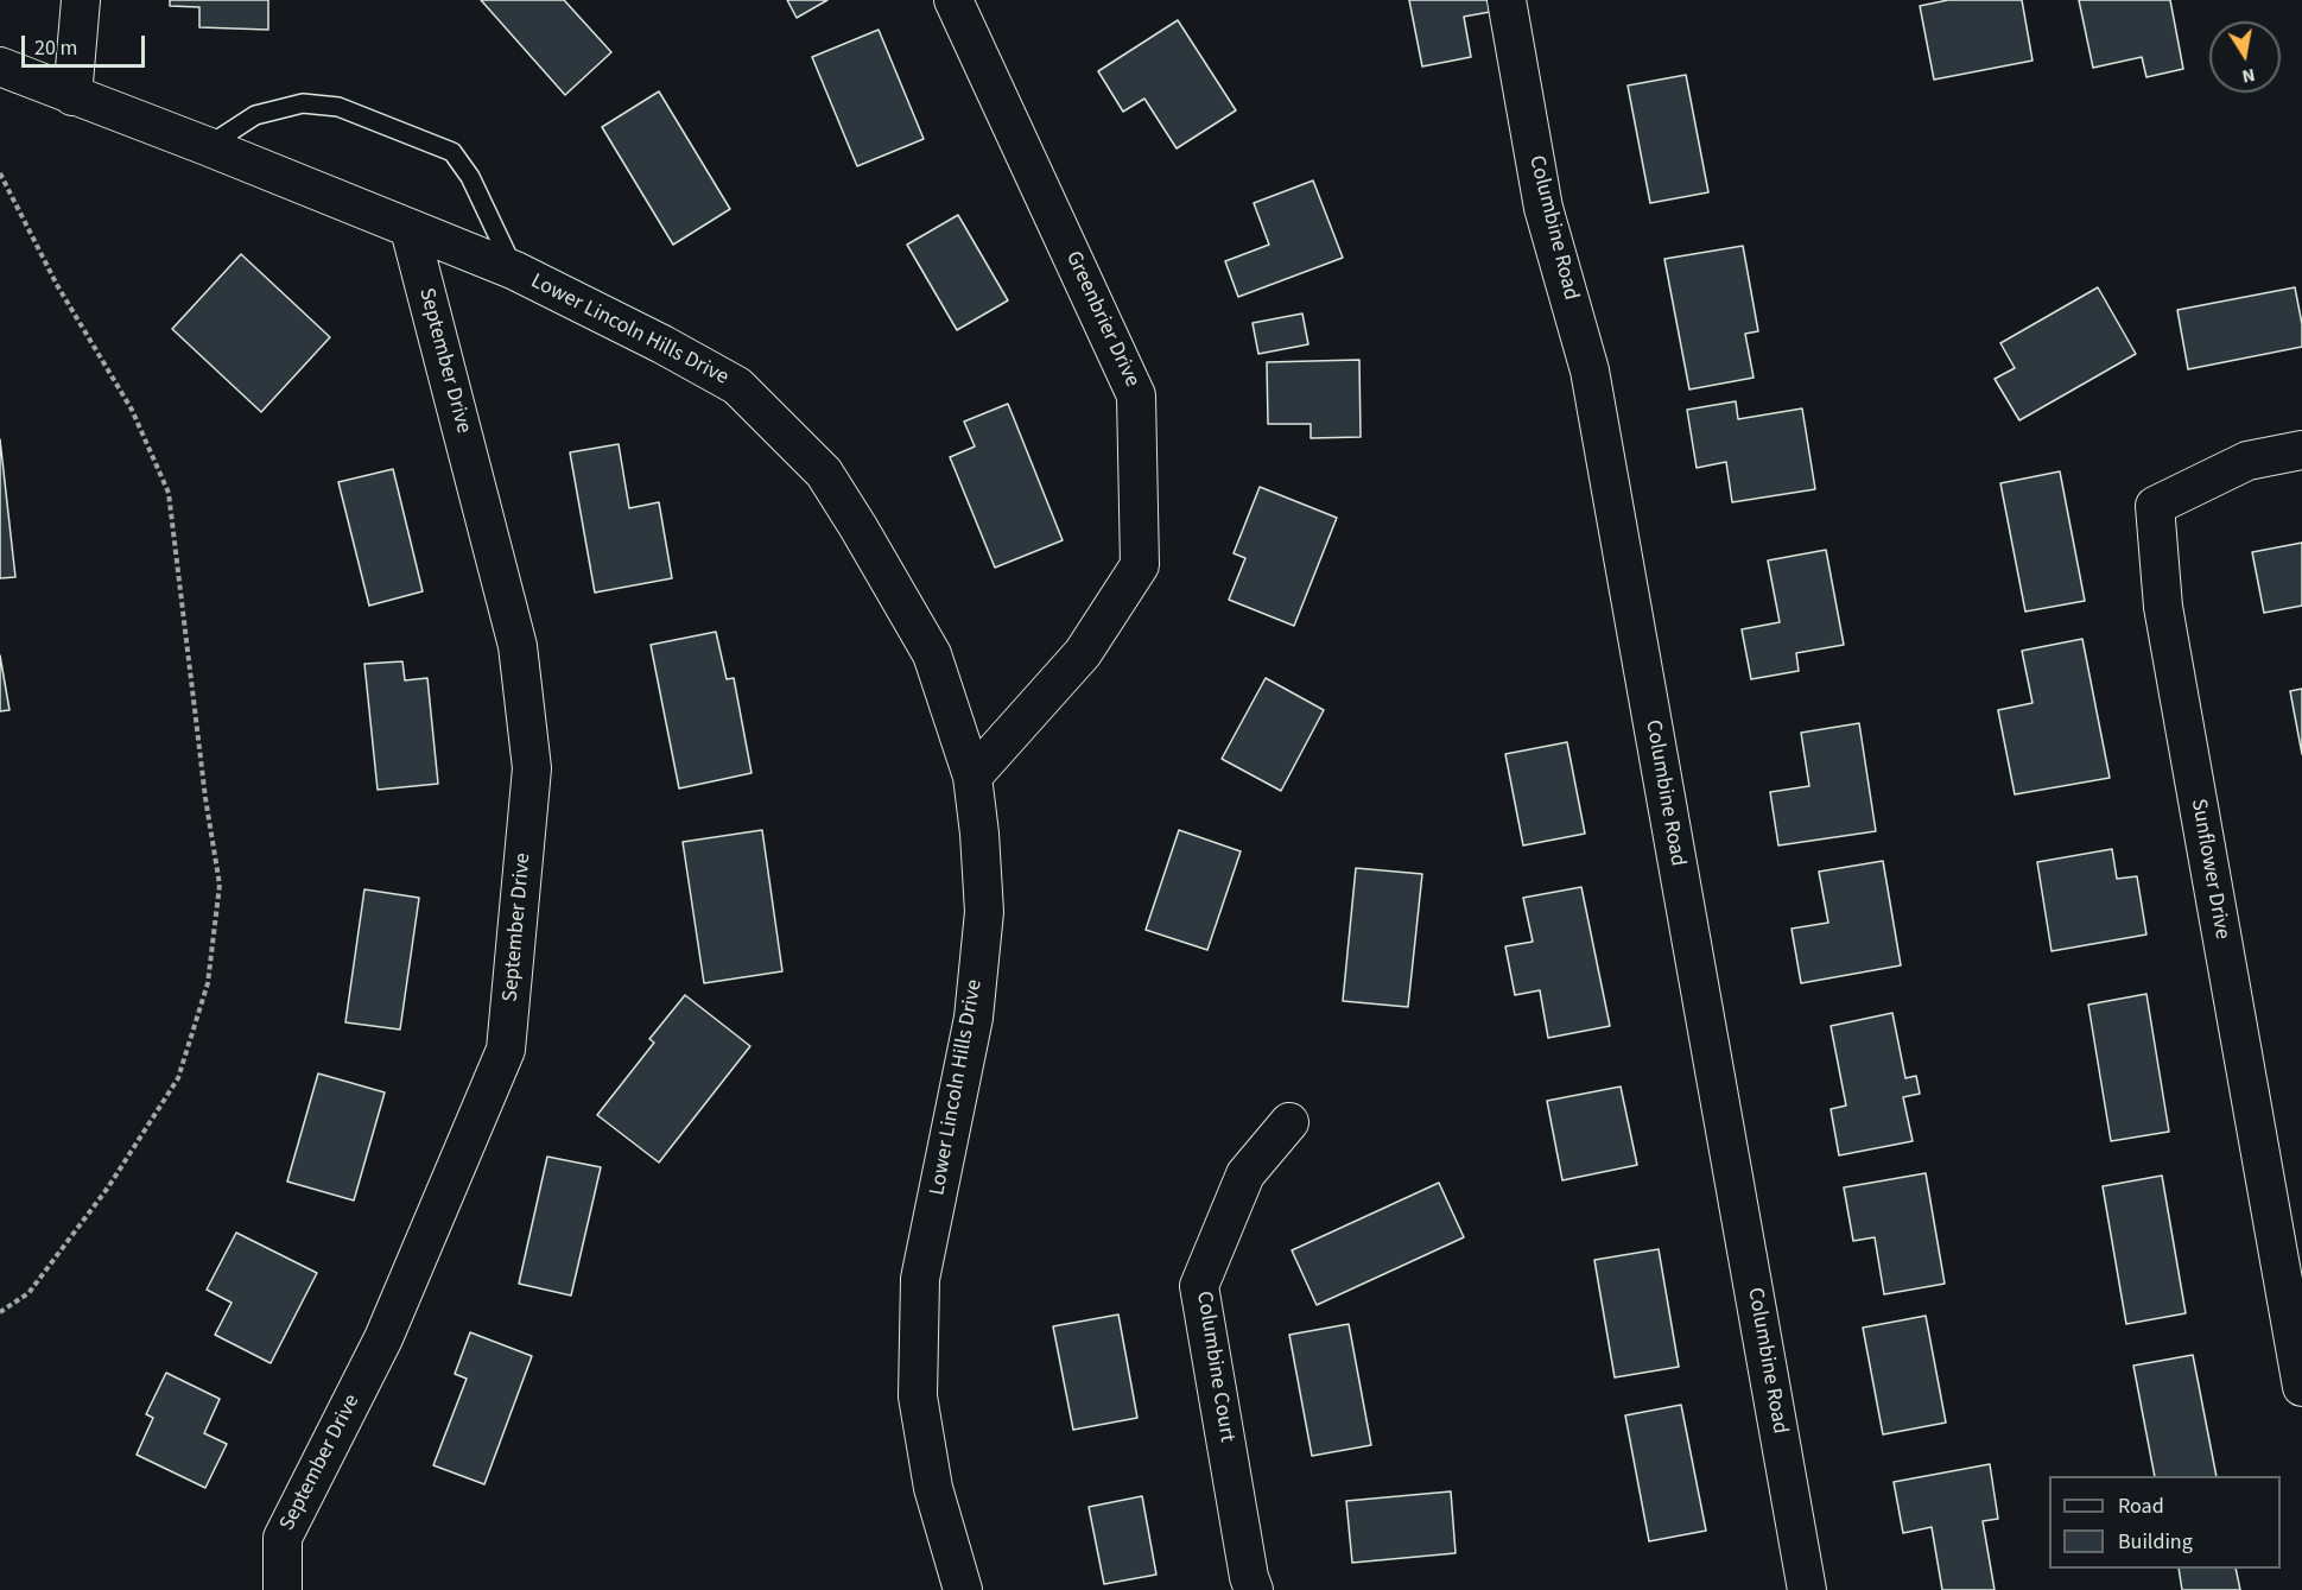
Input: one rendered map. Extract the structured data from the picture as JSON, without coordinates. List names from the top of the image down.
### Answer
{
  "streets": {
    "street": [
      "Columbine Road",
      "Greenbrier Drive",
      "Lower Lincoln Hills Drive",
      "September Drive",
      "Sunflower Drive",
      "Columbine Court"
    ]
  },
  "crossings": [
    ["Greenbrier Drive", "Lower Lincoln Hills Drive"],
    ["Lower Lincoln Hills Drive", "September Drive"]
  ],
  "legend": ["Road", "Building"],
  "scale_bar": "20 m",
  "north": "bottom"
}
